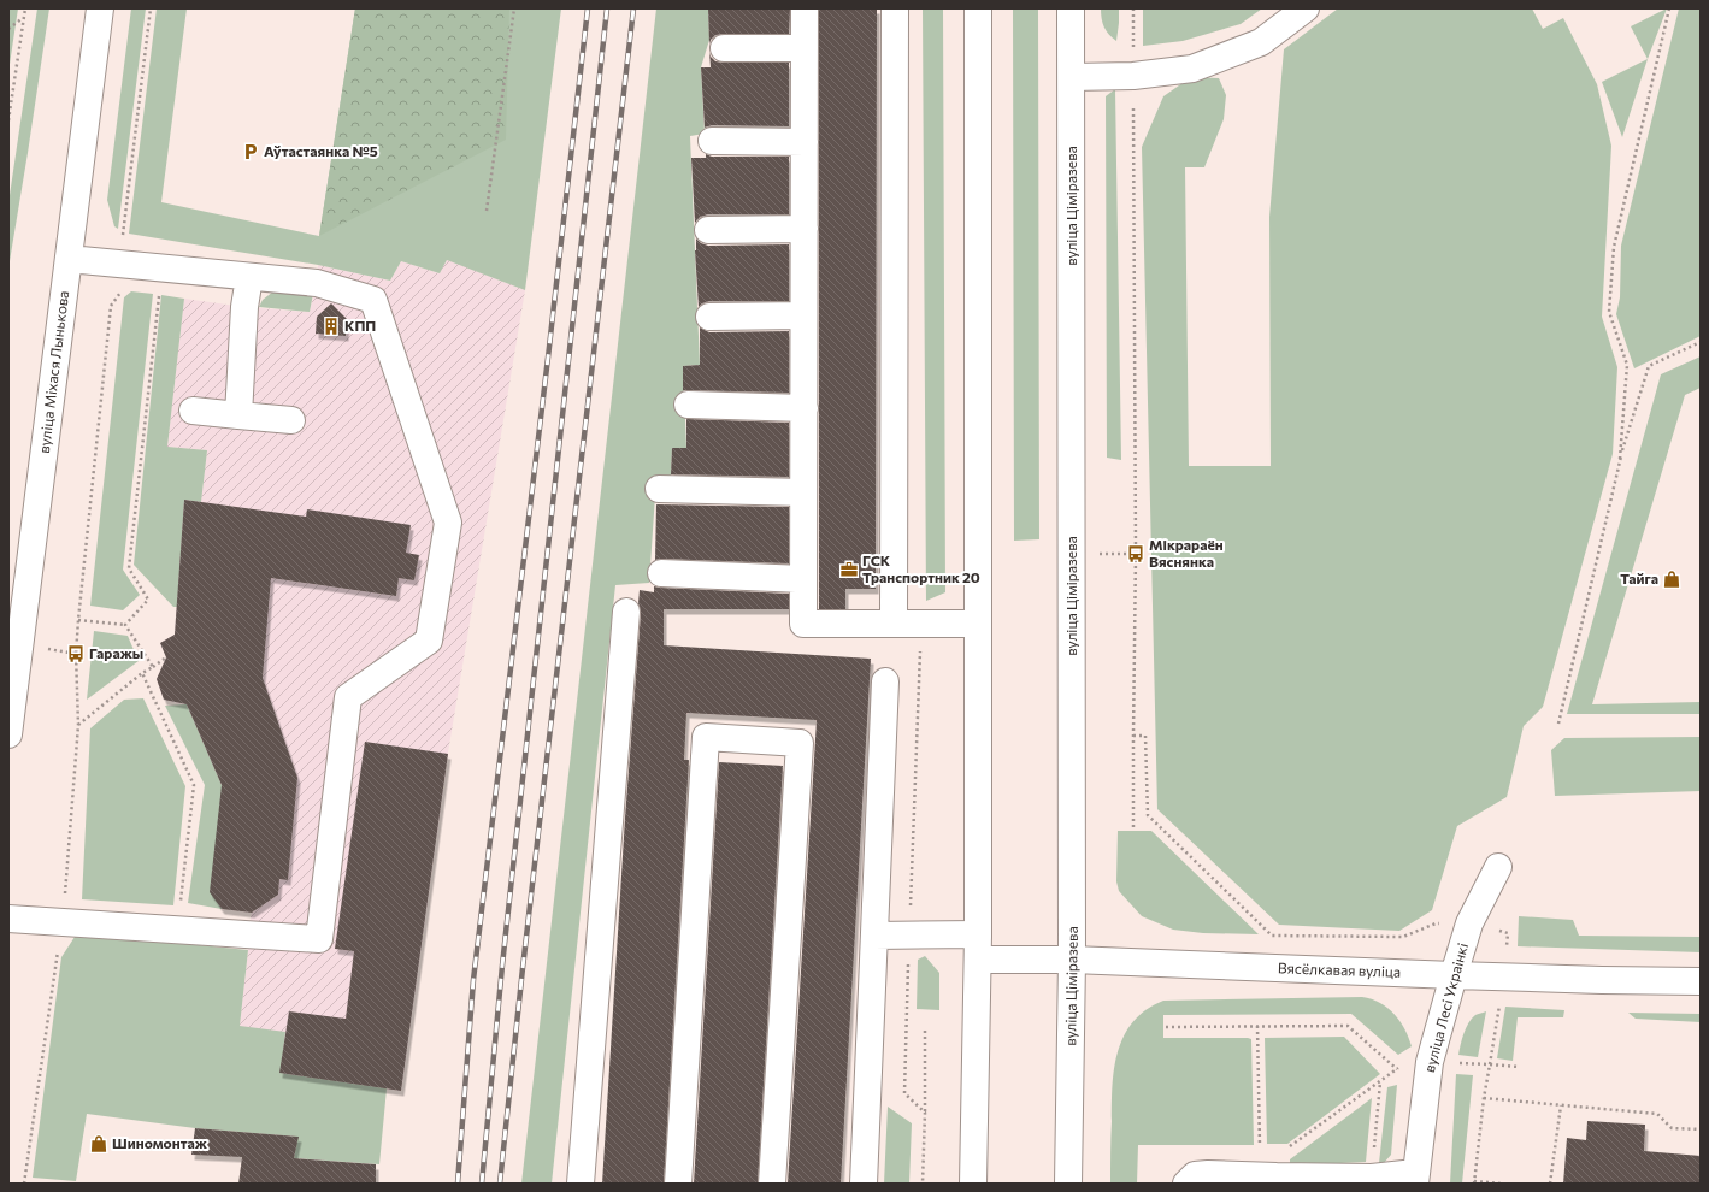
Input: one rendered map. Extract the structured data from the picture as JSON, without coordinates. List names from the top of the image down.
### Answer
{
  "streets": {
    "main road": [
      "вуліца Ціміразева",
      "вуліца Міхася Лынькова",
      "Вясёлкавая вуліца",
      "вуліца Лесі Украінкі"
    ]
  },
  "crossings": [
    ["вуліца Ціміразева", "Вясёлкавая вуліца"],
    ["Вясёлкавая вуліца", "вуліца Лесі Украінкі"]
  ],
  "places": {
    "parking": ["Аўтастаянка №5"],
    "building": ["КПП"],
    "bus stop": ["Мікрараён Вяснянка", "Гаражы"],
    "office": ["ГСК Транспортник 20"],
    "shop": ["Тайга", "Шиномонтаж"]
  }
}
